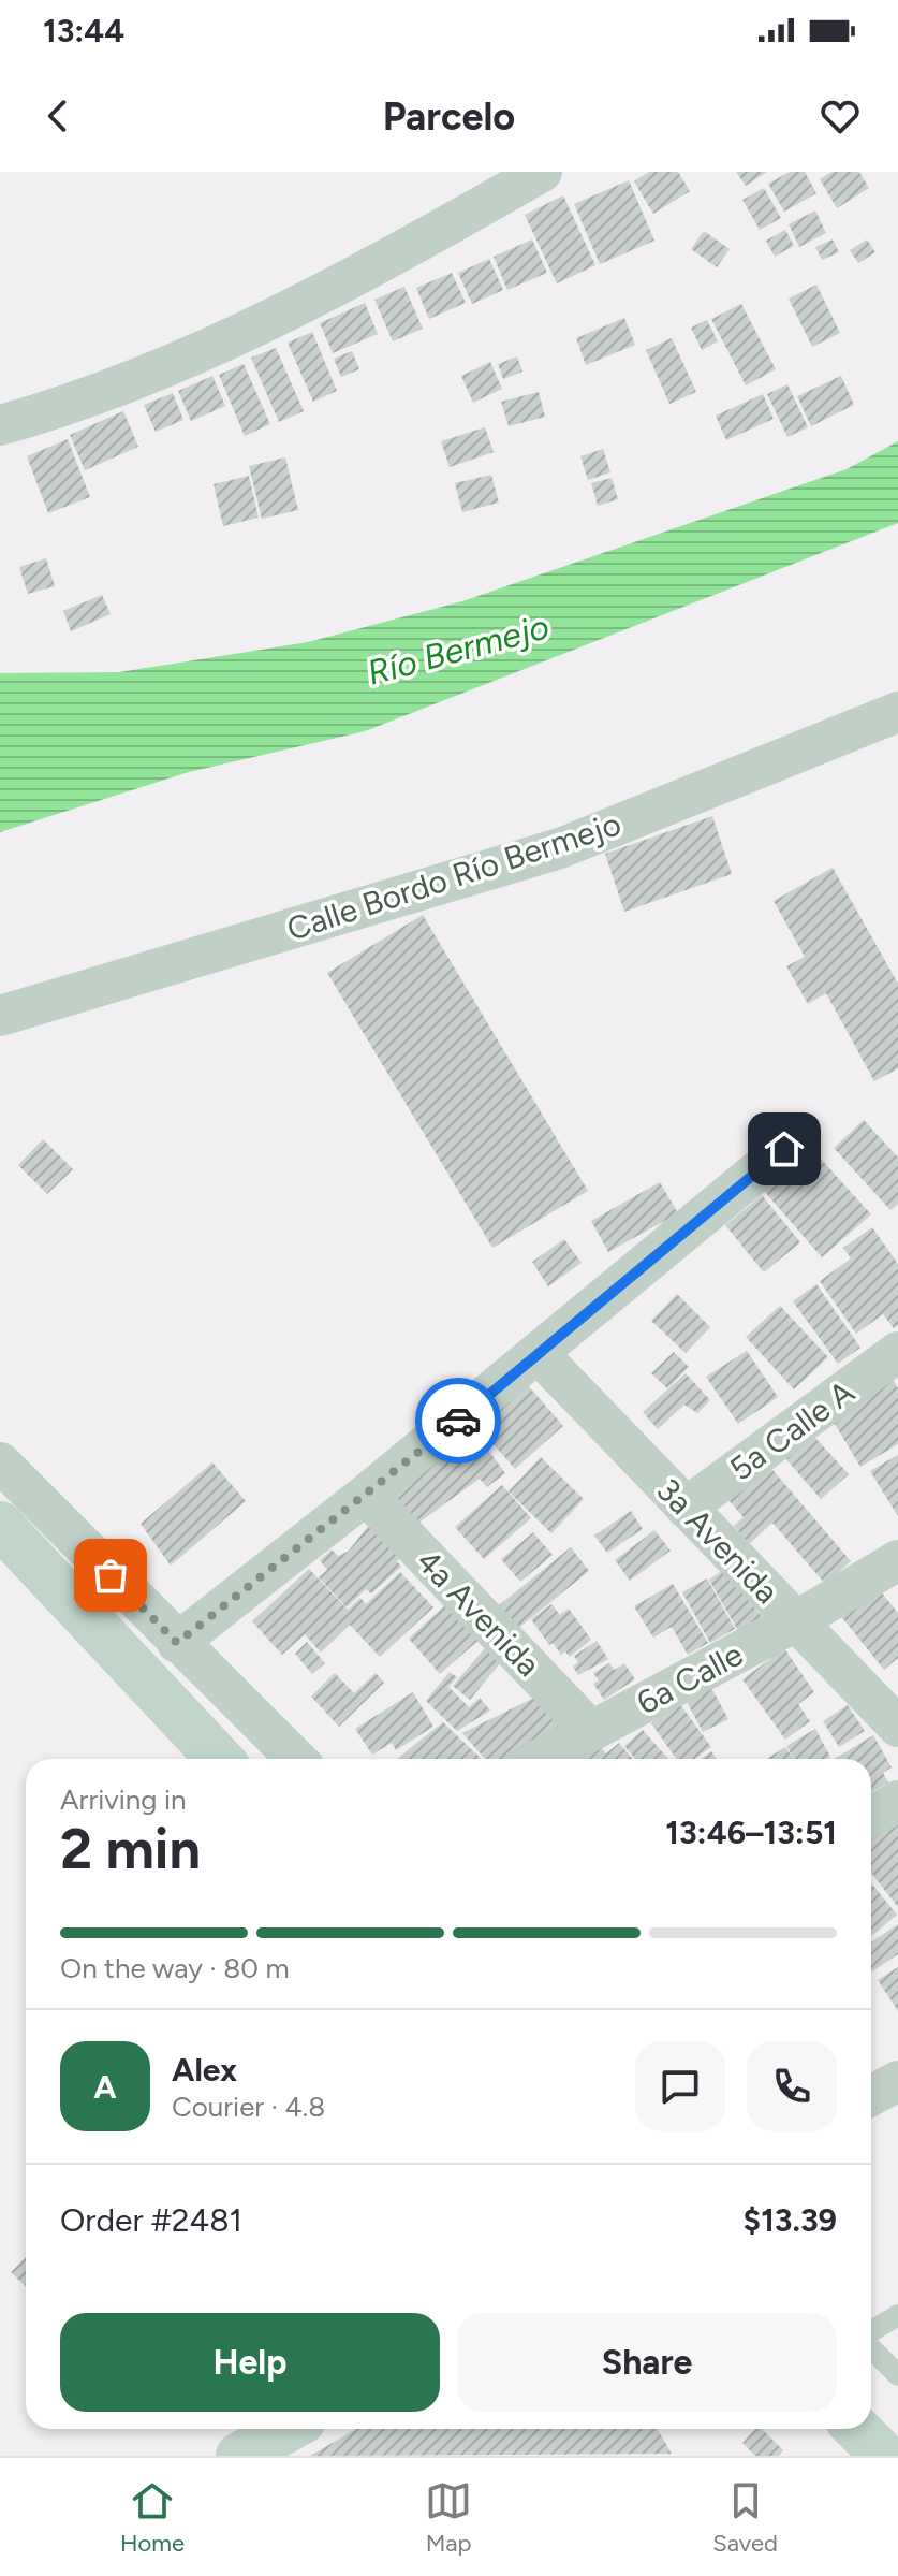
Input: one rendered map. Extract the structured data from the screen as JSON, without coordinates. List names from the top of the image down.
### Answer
{
  "streets": {
    "street": [
      "Calle Bordo Río Bermejo",
      "5a Calle A",
      "3a Avenida",
      "4a Avenida",
      "6a Calle"
    ]
  },
  "crossings": [
    ["5a Calle A", "3a Avenida"],
    ["3a Avenida", "6a Calle"],
    ["4a Avenida", "6a Calle"]
  ],
  "water": ["Río Bermejo"],
  "page": {
    "status": "13:44",
    "header": "Parcelo",
    "heading": ["2 min", "Arriving in", "13:46–13:51"],
    "panel": [
      "Alex",
      "Courier · 4.8",
      "Order #2481",
      "$13.39"
    ],
    "bar": "On the way · 80 m",
    "round": "A",
    "buttons": ["Help", "Share"],
    "tabs": ["Home", "Map", "Saved"]
  }
}
